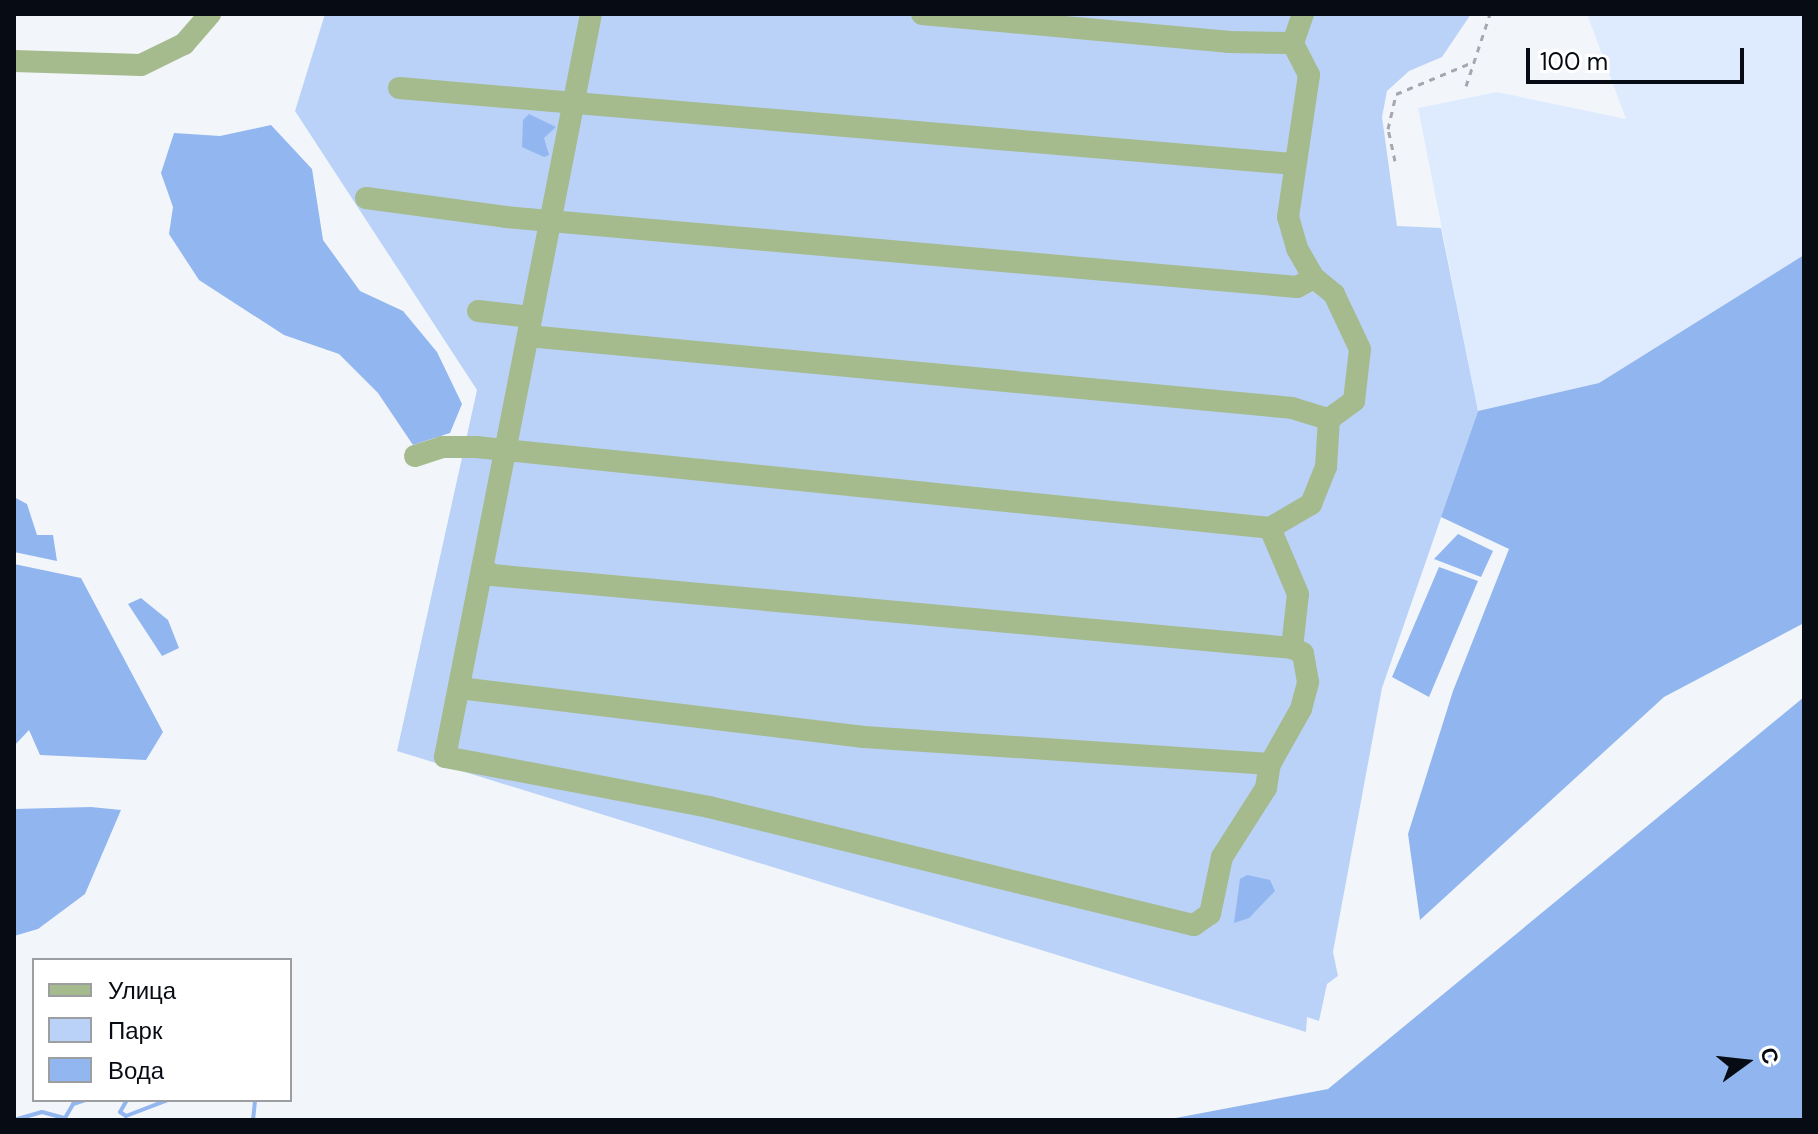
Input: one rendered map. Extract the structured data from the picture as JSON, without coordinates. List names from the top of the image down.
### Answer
{
  "legend": ["Улица", "Парк", "Вода"],
  "scale_bar": "100 m",
  "north": "right"
}
